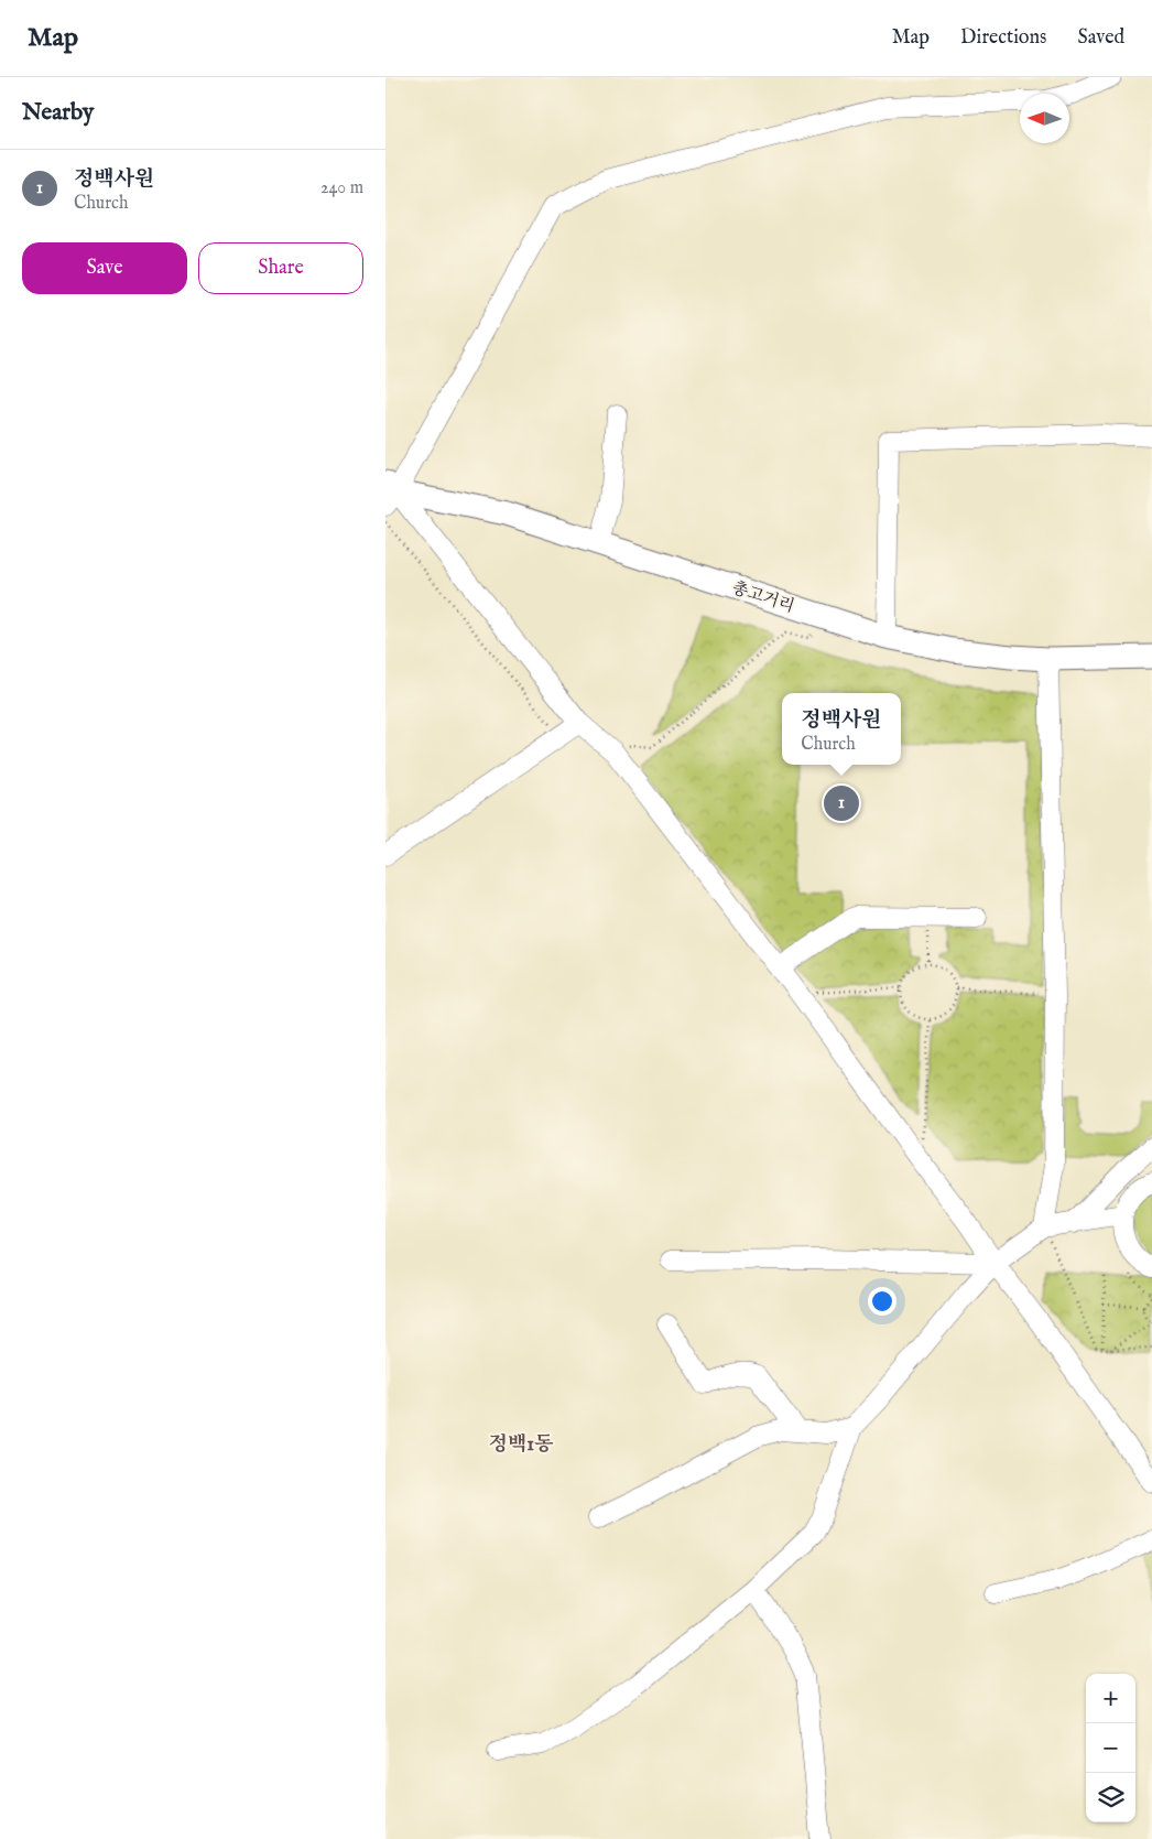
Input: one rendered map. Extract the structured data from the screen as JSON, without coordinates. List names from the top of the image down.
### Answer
{
  "streets": {
    "main road": ["총고거리"]
  },
  "districts": ["정백1동"],
  "north": "left",
  "page": {
    "header": "Map",
    "nav": ["Map", "Directions", "Saved"],
    "heading": "Nearby",
    "list": [
      {
        "mark": "1",
        "name": "정백사원",
        "note": "Church",
        "value": "240 m"
      }
    ],
    "buttons": ["Save", "Share"],
    "popup": ["정백사원", "Church"],
    "pins": "1",
    "map_buttons": ["+", "−"]
  }
}
